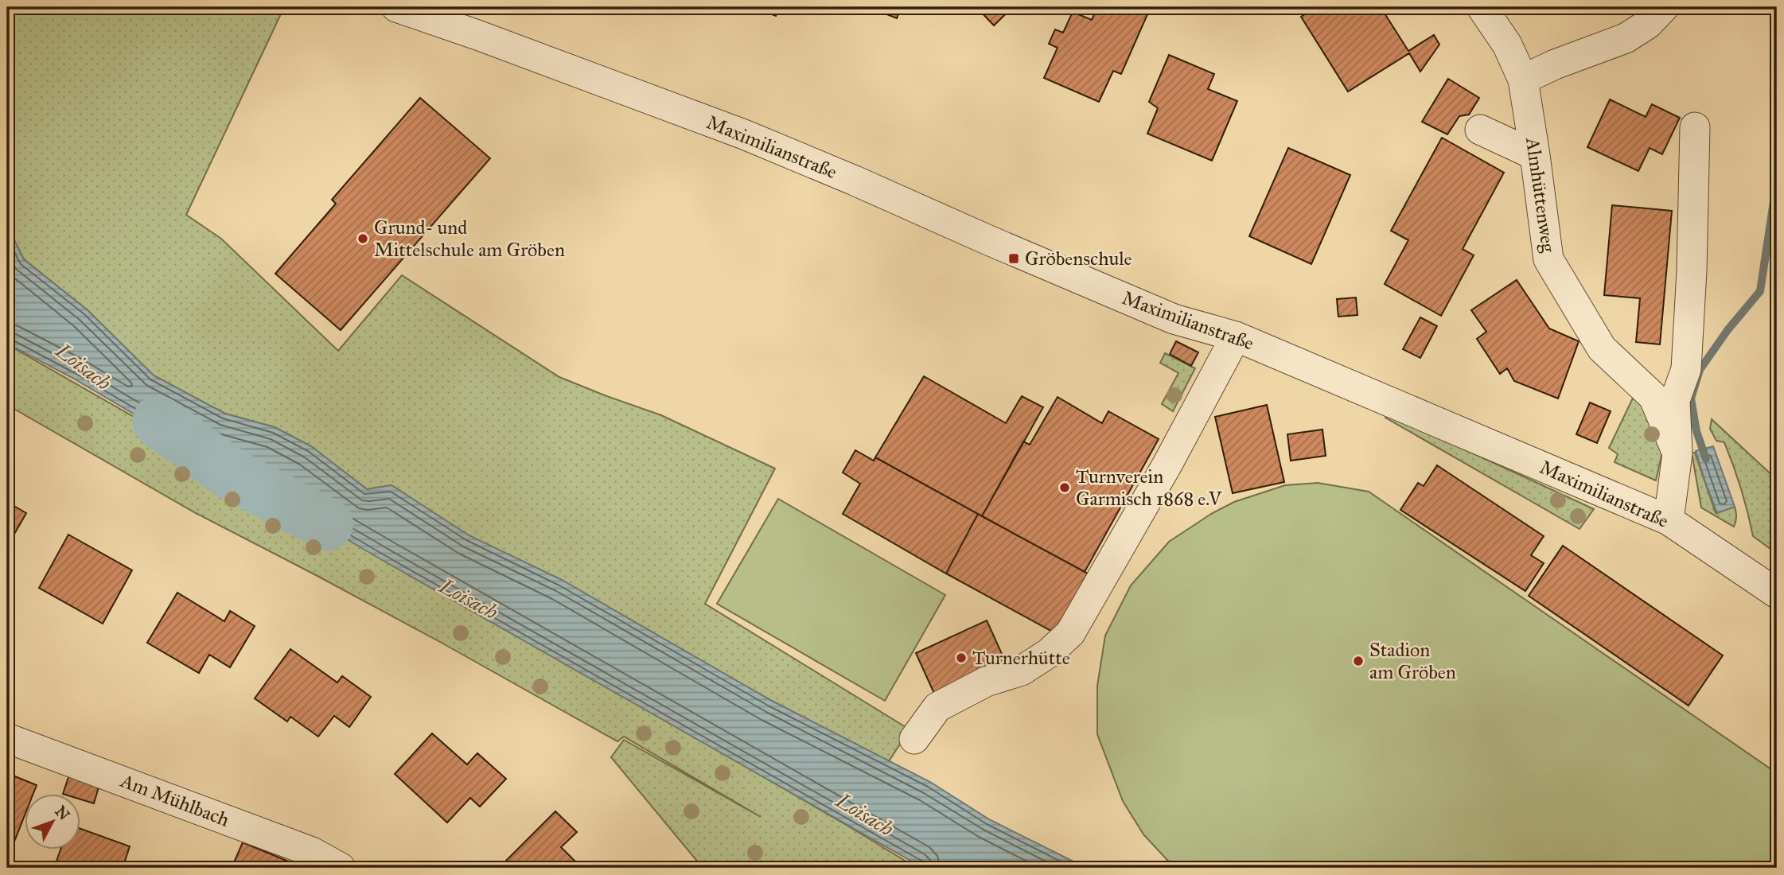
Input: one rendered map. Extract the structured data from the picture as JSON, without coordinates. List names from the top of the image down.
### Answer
{
  "streets": {
    "street": ["Maximilianstraße", "Almhüttenweg", "Am Mühlbach"]
  },
  "water": ["Loisach"],
  "places": {
    "other": [
      "Grund- und Mittelschule am Gröben",
      "Turnverein Garmisch 1868 e.V",
      "Turnerhütte",
      "Stadion am Gröben"
    ],
    "transit": ["Gröbenschule"]
  },
  "north": "top right"
}
